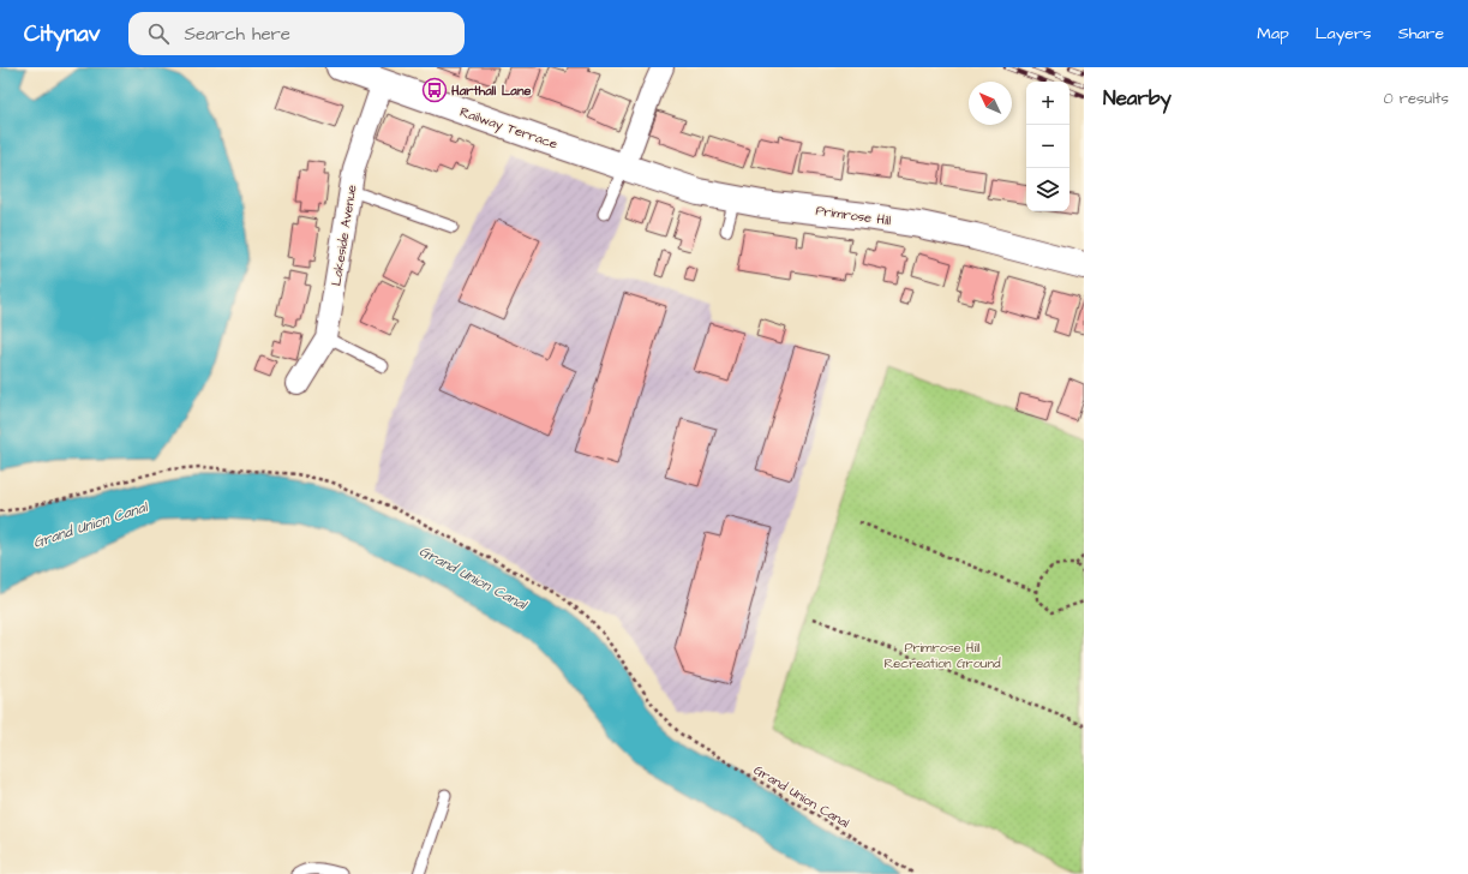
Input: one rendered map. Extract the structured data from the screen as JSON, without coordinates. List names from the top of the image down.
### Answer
{
  "streets": {
    "street": ["Railway Terrace", "Primrose Hill", "Lakeside Avenue"],
    "path": ["Grand Union Canal"]
  },
  "crossings": [
    ["Railway Terrace", "Primrose Hill"],
    ["Railway Terrace", "Lakeside Avenue"]
  ],
  "water": ["Grand Union Canal"],
  "parks": ["Primrose Hill Recreation Ground"],
  "places": {
    "bus stop": ["Harthall Lane"]
  },
  "north": "top left",
  "page": {
    "header": "Citynav",
    "search": "Search here",
    "nav": ["Map", "Layers", "Share"],
    "heading": ["Nearby", "0 results"],
    "map_buttons": ["+", "−"]
  }
}
